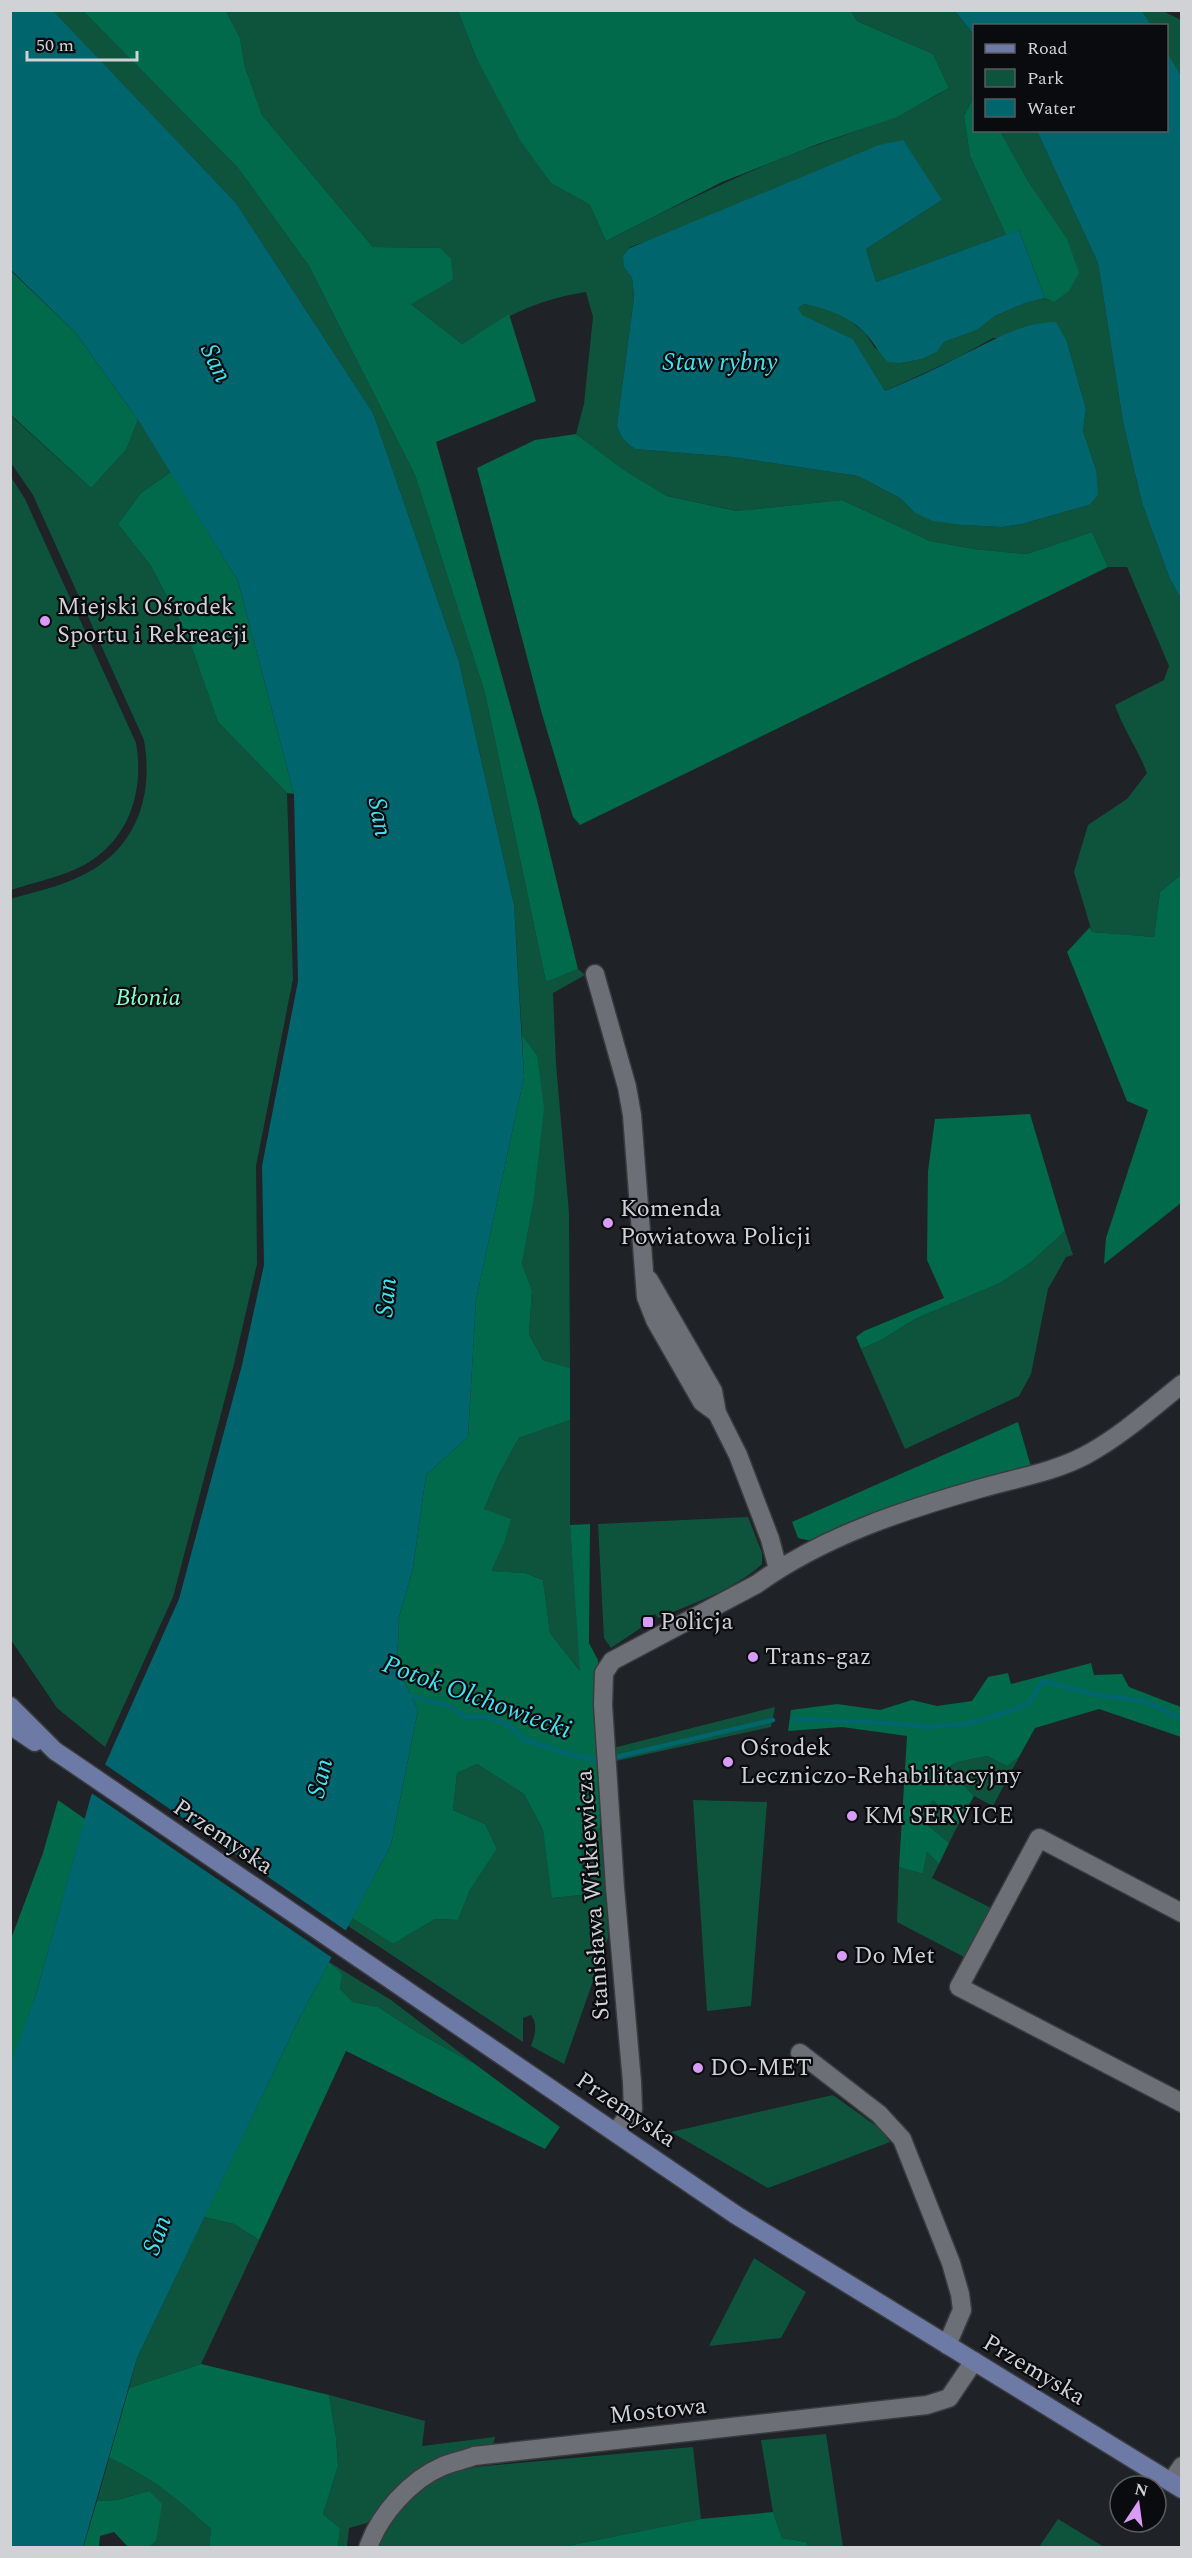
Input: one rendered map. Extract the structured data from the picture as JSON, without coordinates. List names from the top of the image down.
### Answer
{
  "streets": {
    "main road": ["Przemyska"],
    "street": ["Stanisława Witkiewicza", "Mostowa"]
  },
  "crossings": [
    ["Przemyska", "Stanisława Witkiewicza"],
    ["Przemyska", "Mostowa"]
  ],
  "water": ["Staw rybny", "San", "Potok Olchowiecki"],
  "parks": ["Błonia"],
  "places": {
    "other": [
      "Miejski Ośrodek Sportu i Rekreacji",
      "Komenda Powiatowa Policji",
      "Trans-gaz",
      "Ośrodek Leczniczo-Rehabilitacyjny",
      "KM SERVICE",
      "Do Met",
      "DO-MET"
    ],
    "transit": ["Policja"]
  },
  "legend": ["Road", "Park", "Water"],
  "scale_bar": "50 m",
  "north": "top"
}
